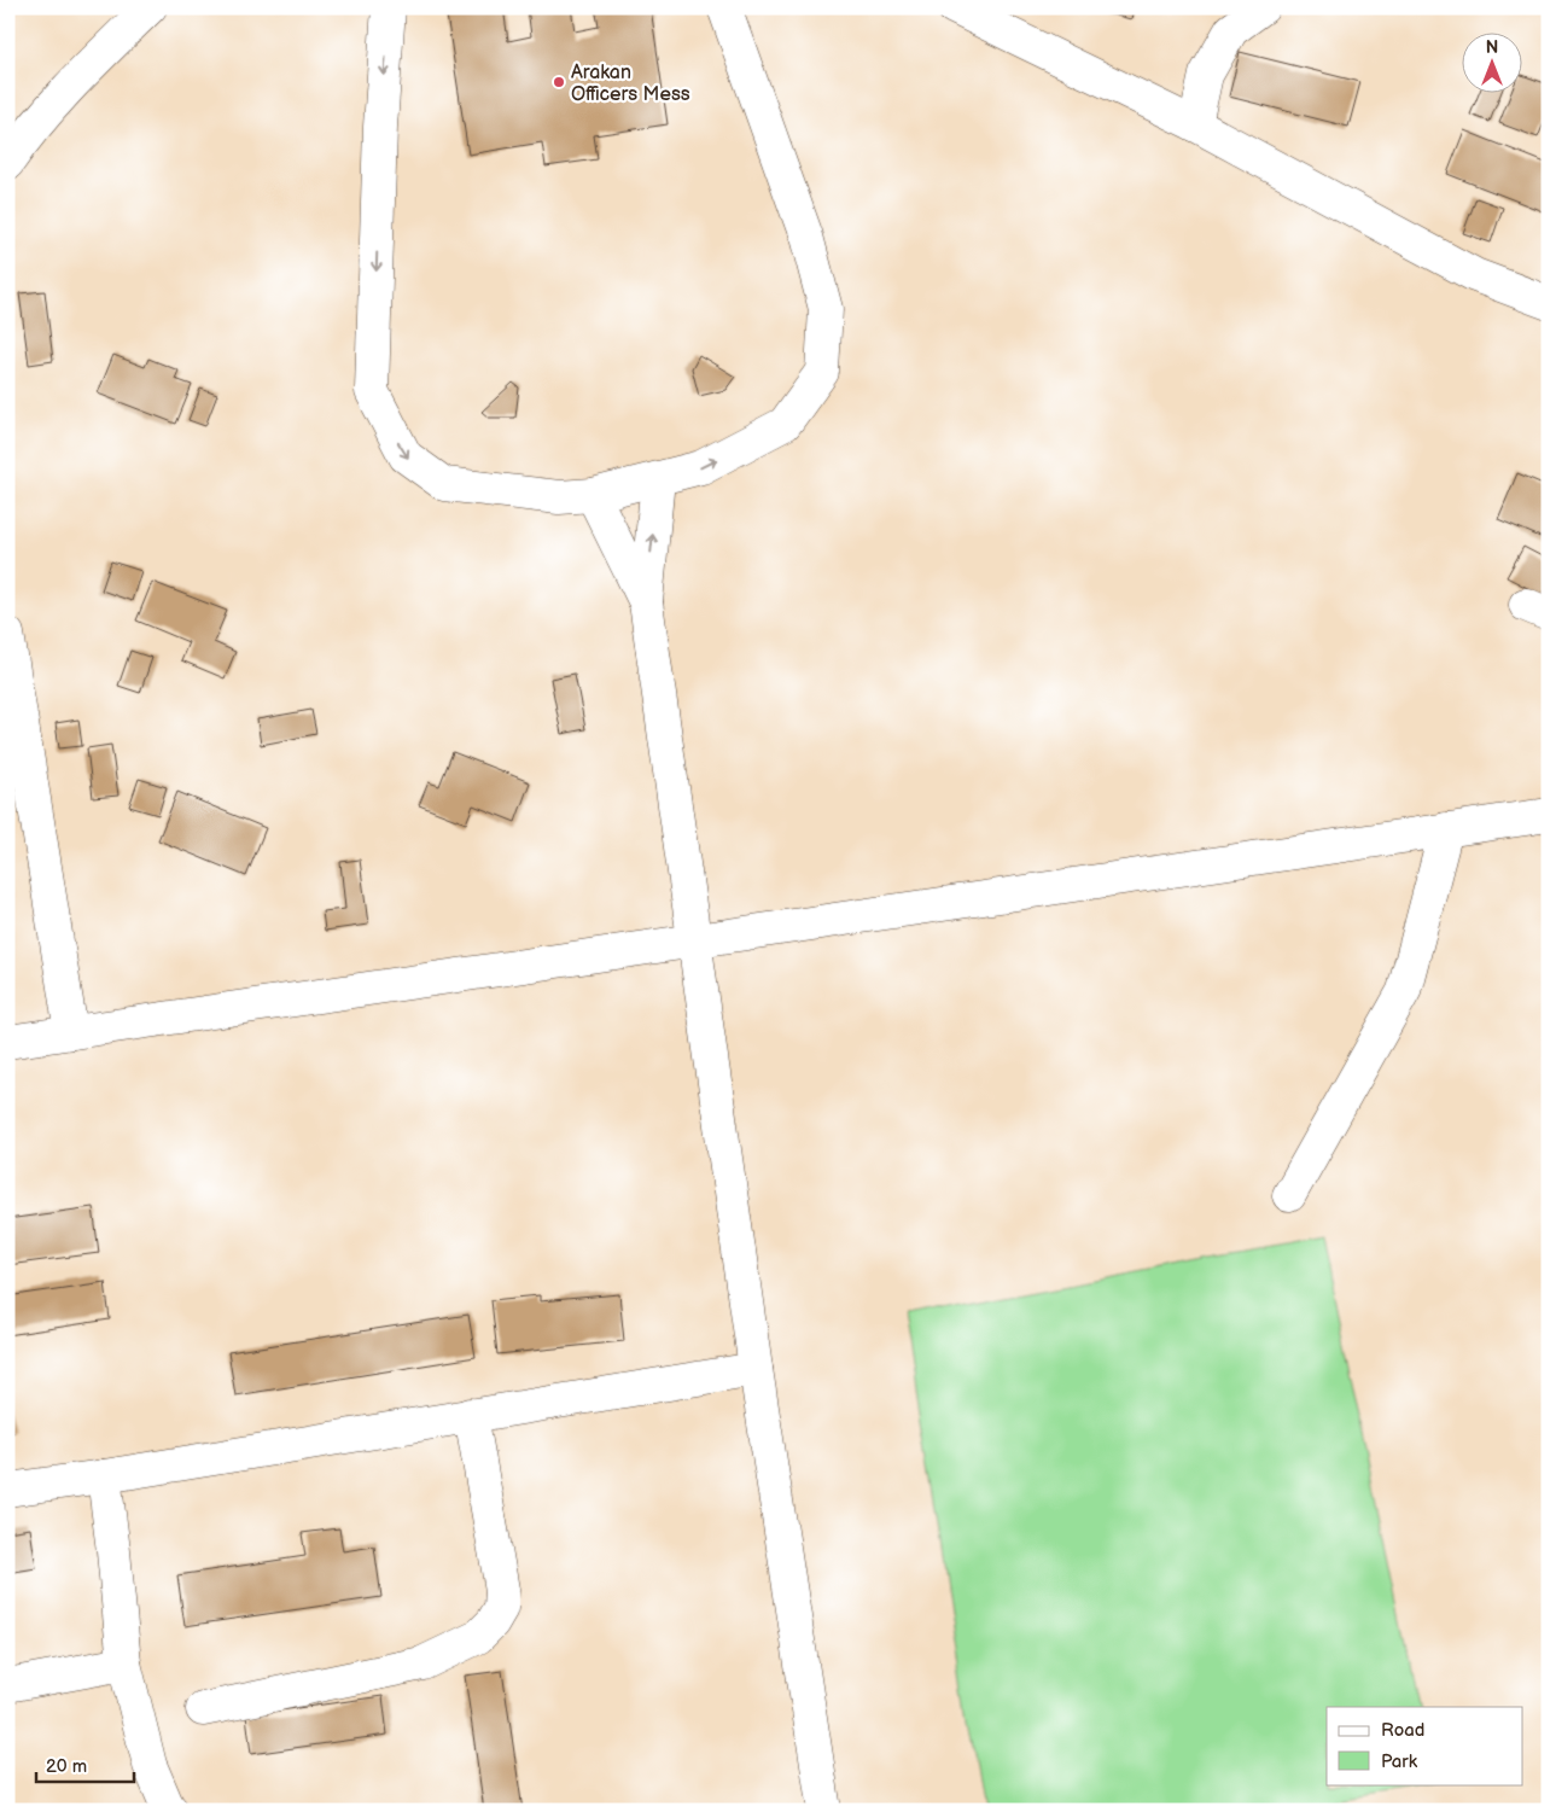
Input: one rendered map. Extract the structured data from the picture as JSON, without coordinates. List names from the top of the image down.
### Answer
{
  "places": ["Arakan Officers Mess"],
  "legend": ["Road", "Park"],
  "scale_bar": "20 m",
  "north": "top"
}
